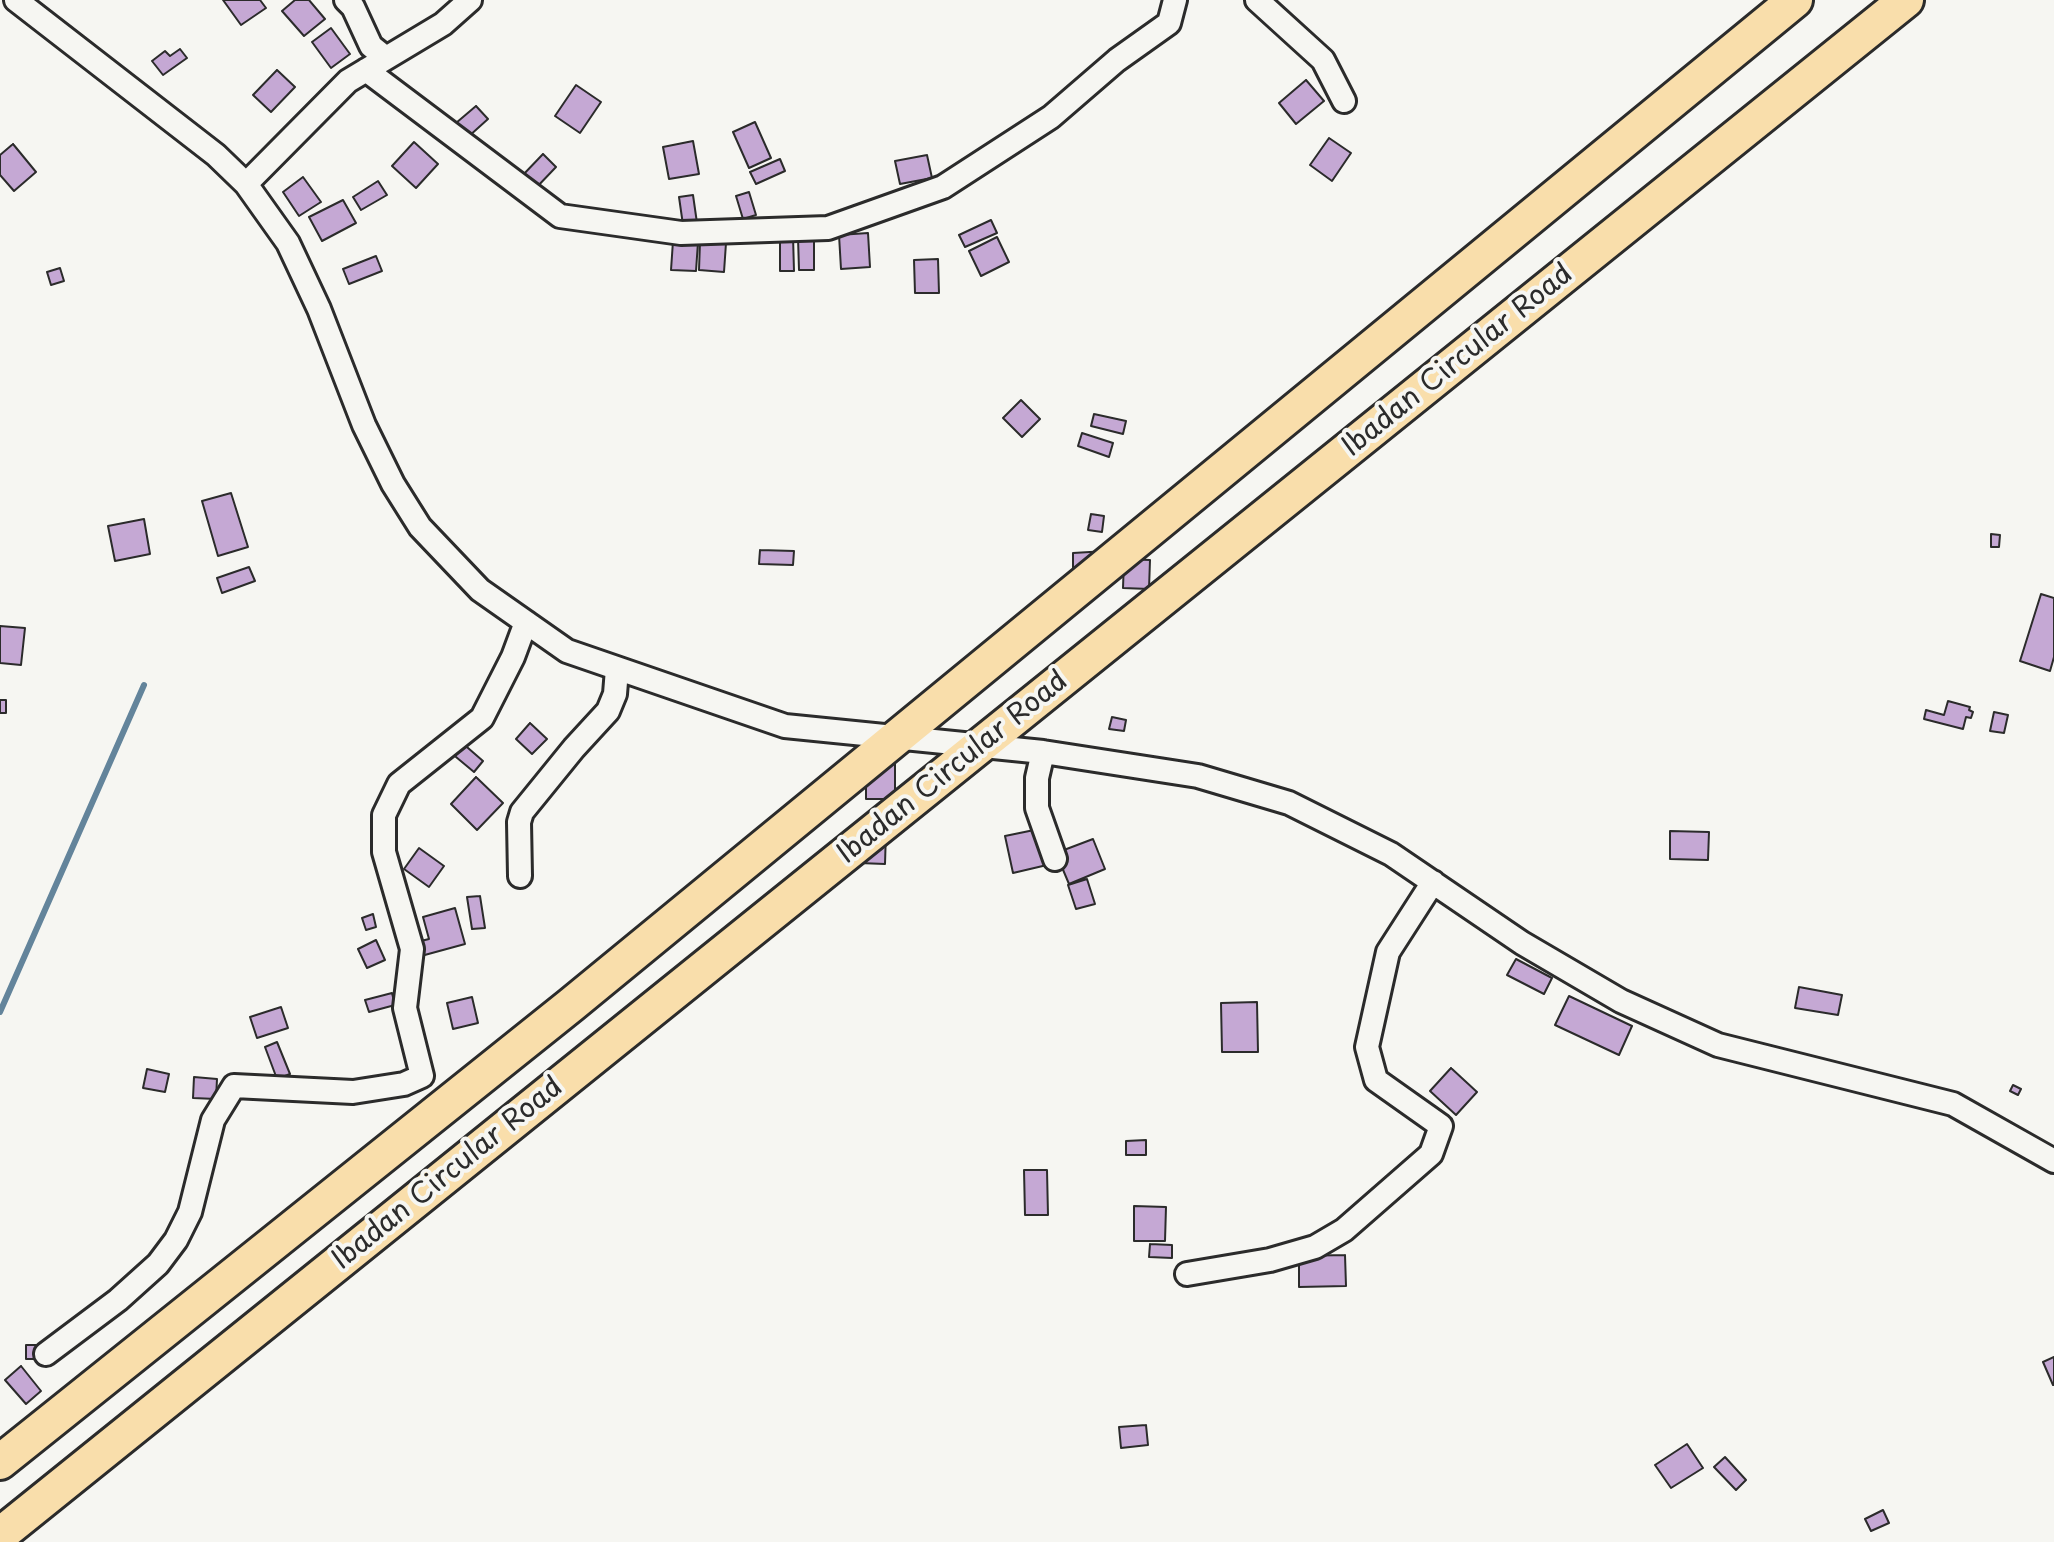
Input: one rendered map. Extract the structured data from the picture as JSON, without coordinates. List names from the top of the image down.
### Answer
{
  "streets": {
    "highway": ["Ibadan Circular Road"]
  }
}
